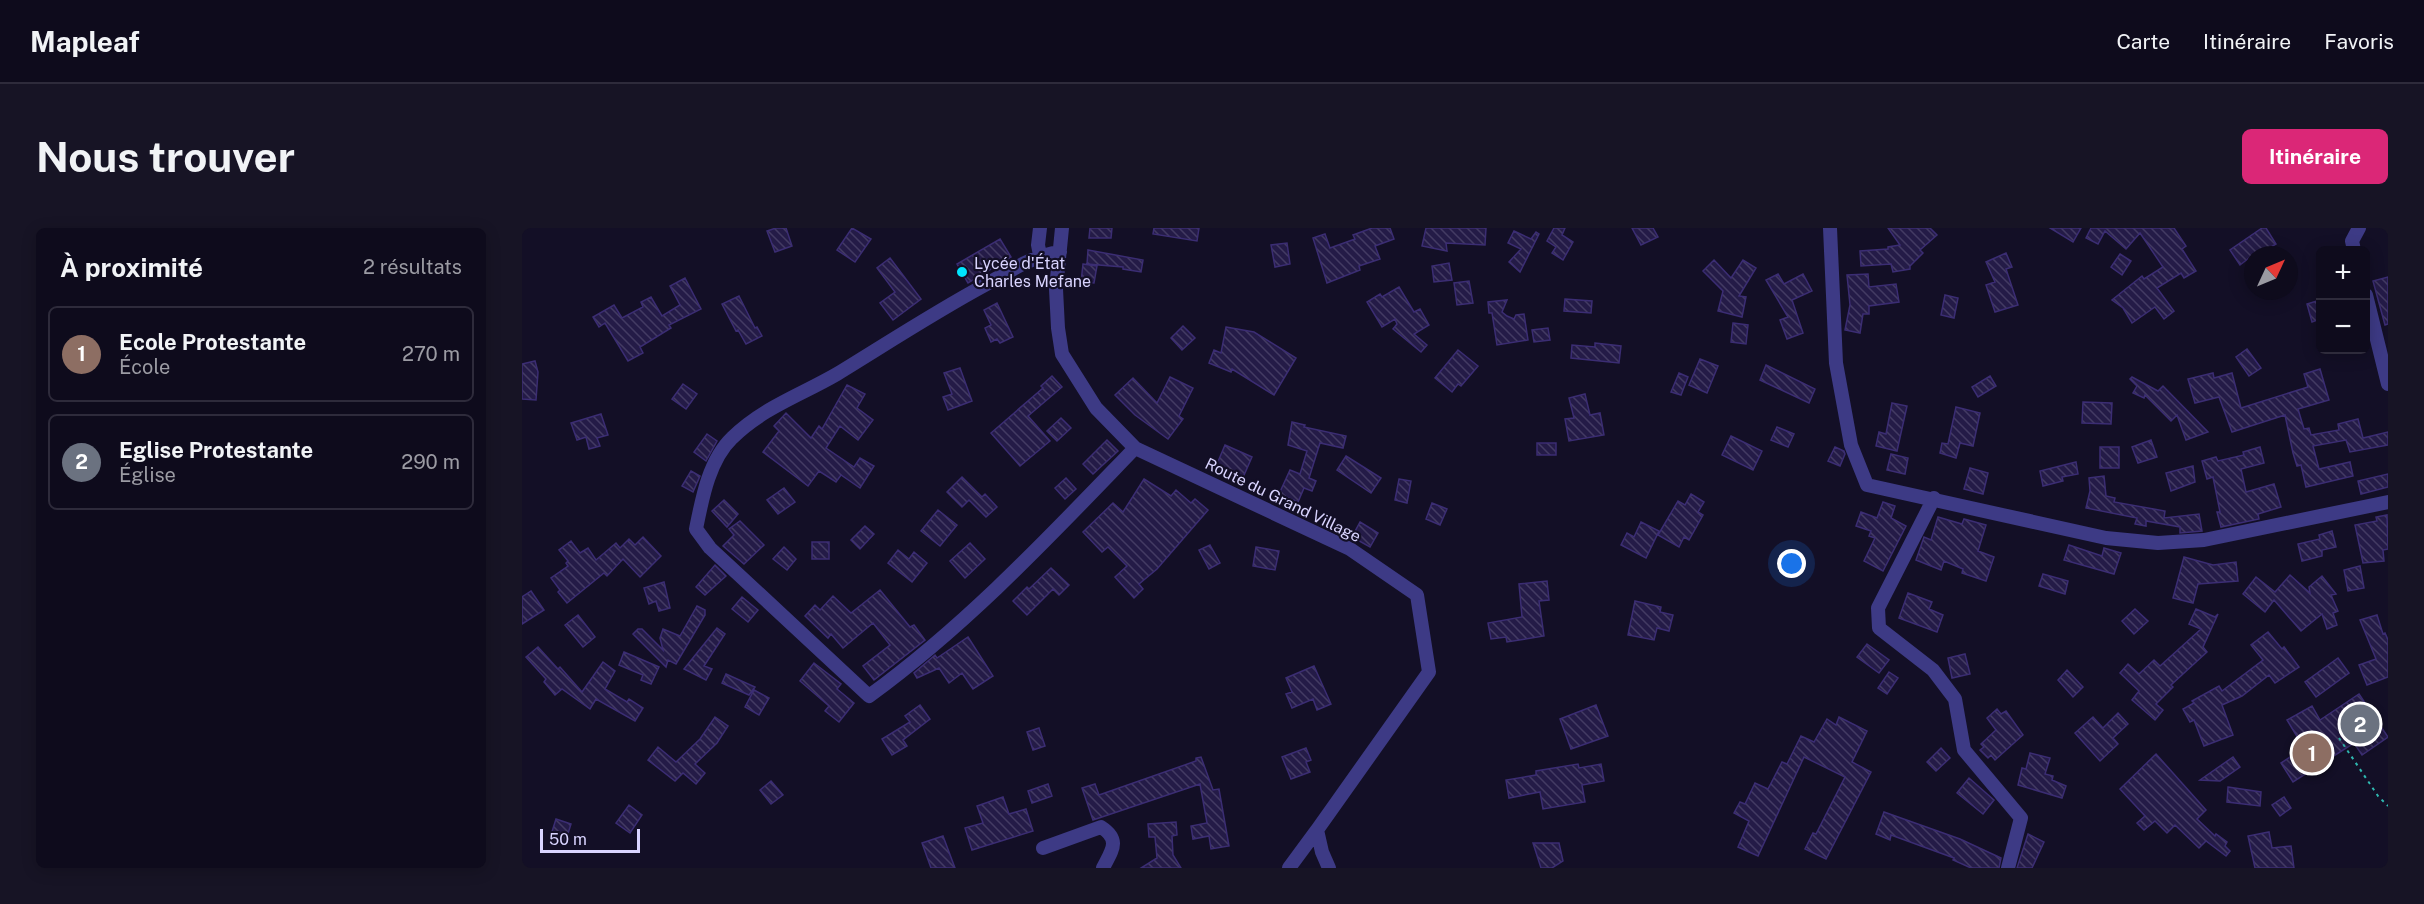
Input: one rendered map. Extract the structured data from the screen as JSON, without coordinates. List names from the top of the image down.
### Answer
{
  "streets": {
    "street": ["Route du Grand Village"]
  },
  "places": ["Lycée d'État Charles Mefane"],
  "scale_bar": "50 m",
  "north": "top right",
  "page": {
    "header": "Mapleaf",
    "nav": ["Carte", "Itinéraire", "Favoris"],
    "buttons": "Itinéraire",
    "title": "Nous trouver",
    "heading": ["À proximité", "2 résultats"],
    "map_buttons": ["+", "−"],
    "list": [
      {
        "mark": "1",
        "name": "Ecole Protestante",
        "note": "École",
        "value": "270 m"
      },
      {
        "mark": "2",
        "name": "Eglise Protestante",
        "note": "Église",
        "value": "290 m"
      }
    ],
    "pins": ["2", "1"],
    "scale": "50 m"
  }
}
